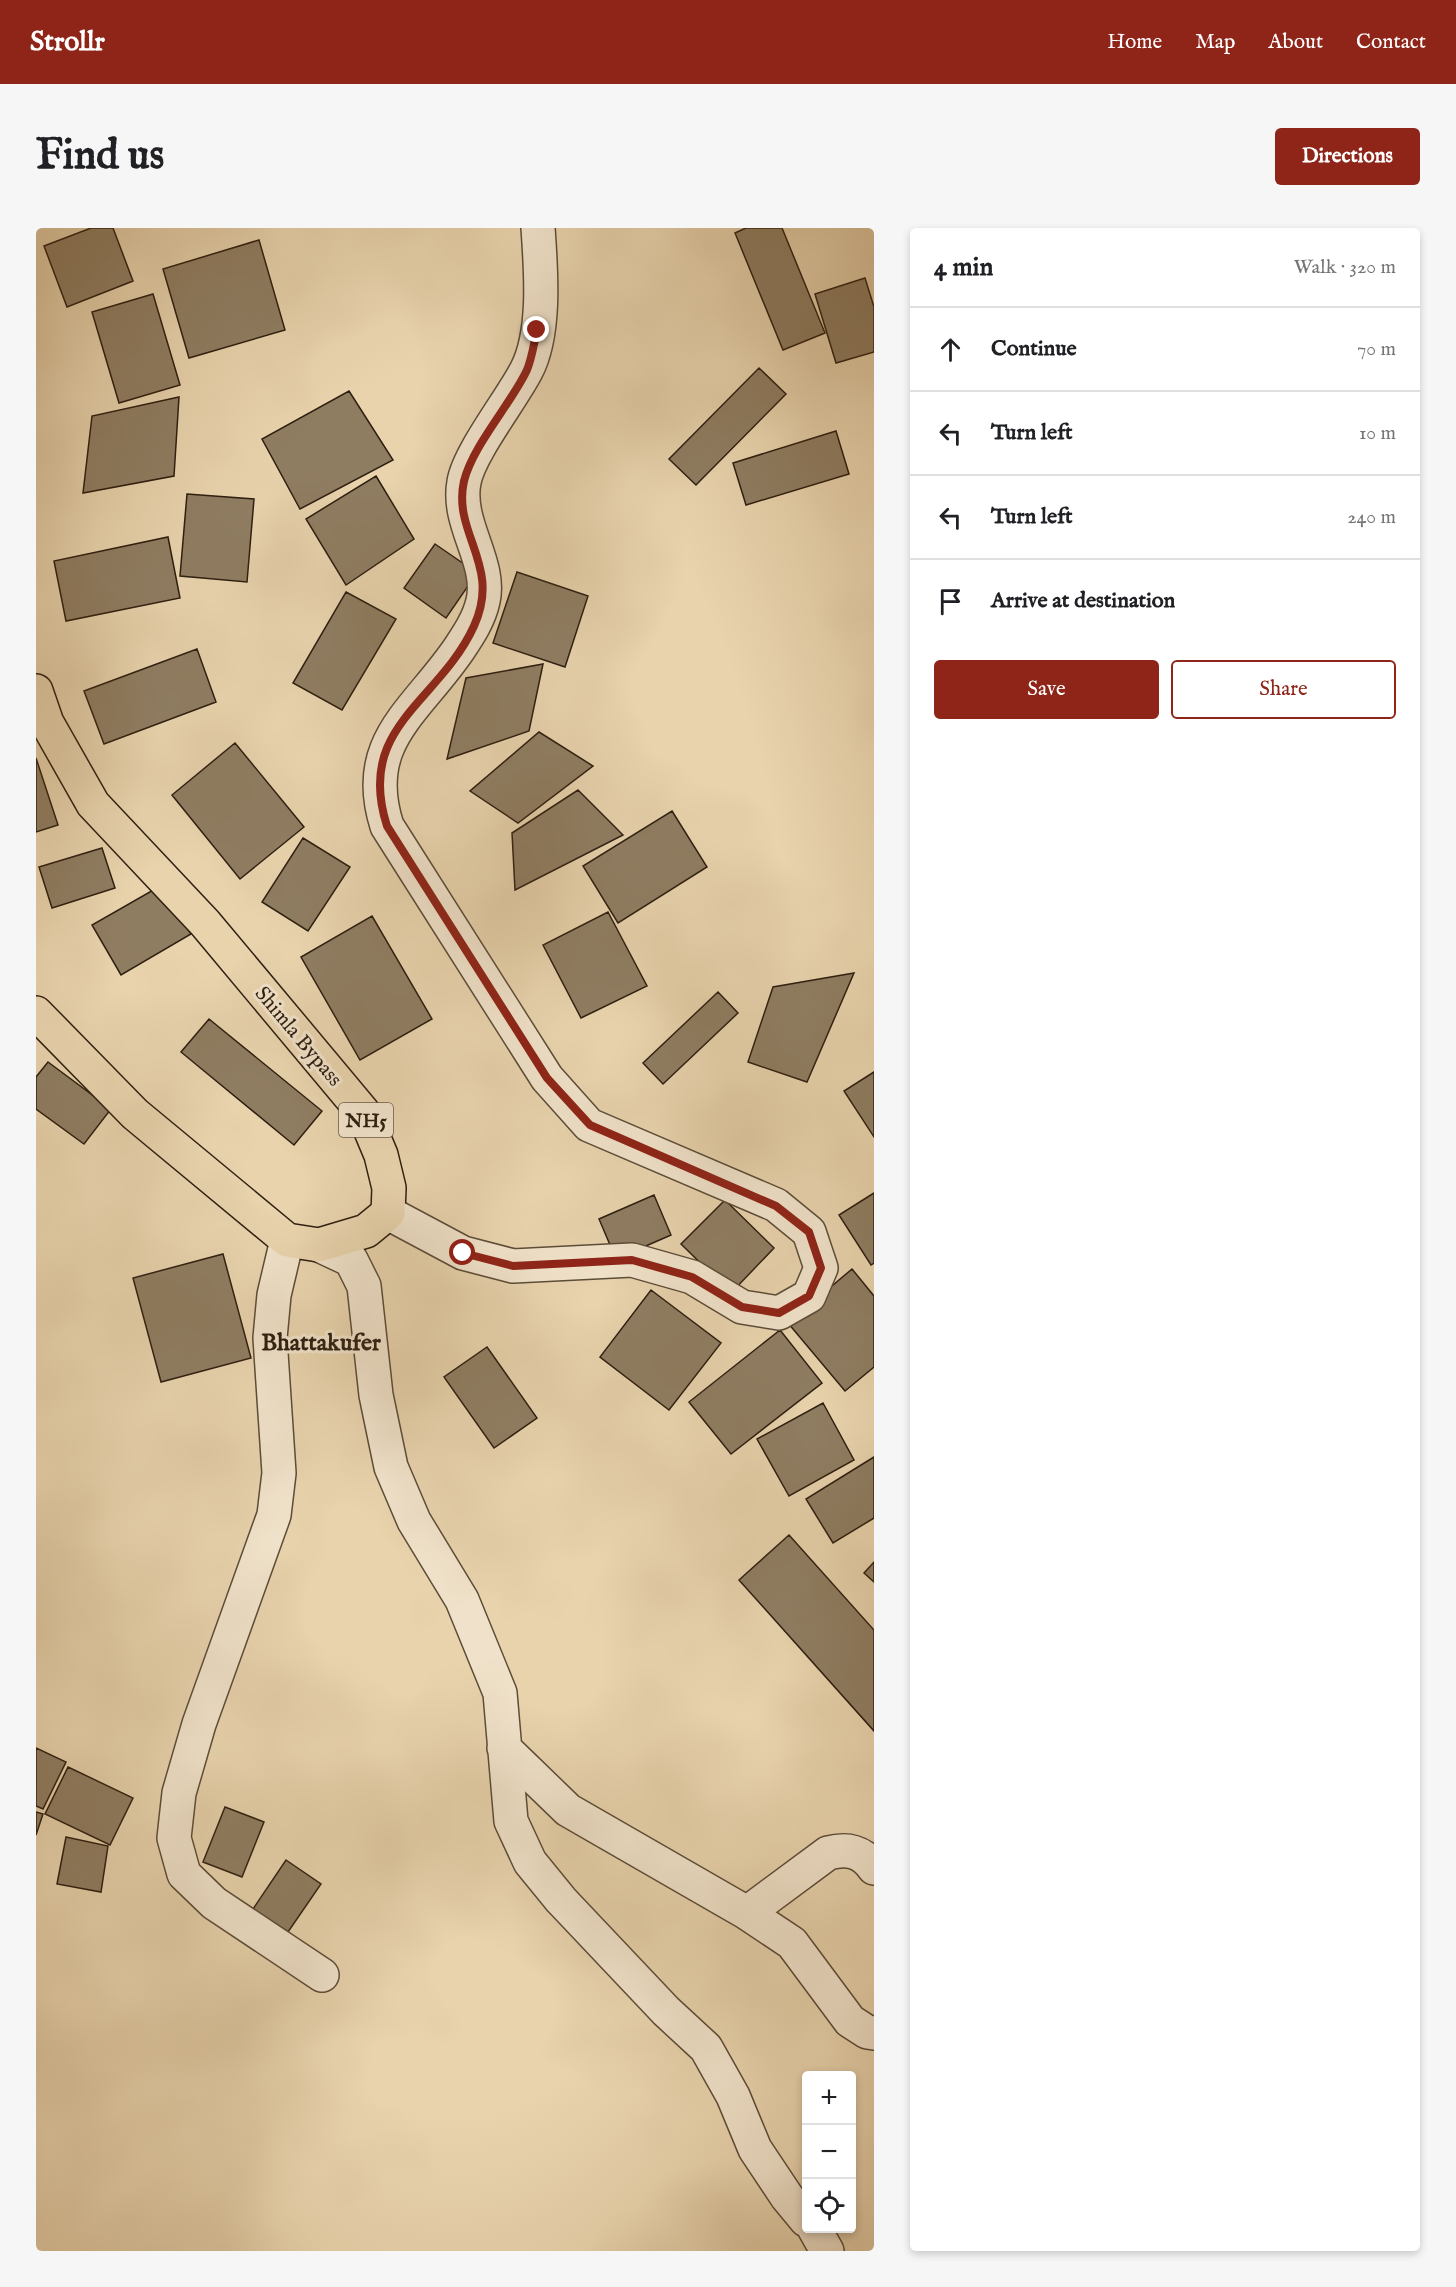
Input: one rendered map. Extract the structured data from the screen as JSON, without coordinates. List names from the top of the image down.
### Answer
{
  "streets": {
    "highway": ["Shimla Bypass", "NH5"]
  },
  "districts": ["Bhattakufer"],
  "page": {
    "header": "Strollr",
    "nav": [
      "Home",
      "Map",
      "About",
      "Contact"
    ],
    "buttons": [
      "Directions",
      ["Save", "Share"]
    ],
    "title": "Find us",
    "heading": ["4 min", "Walk · 320 m"],
    "list": [
      ["Continue", "70 m"],
      ["Turn left", "10 m"],
      ["Turn left", "240 m"],
      "Arrive at destination"
    ],
    "map_buttons": ["+", "−"]
  }
}
